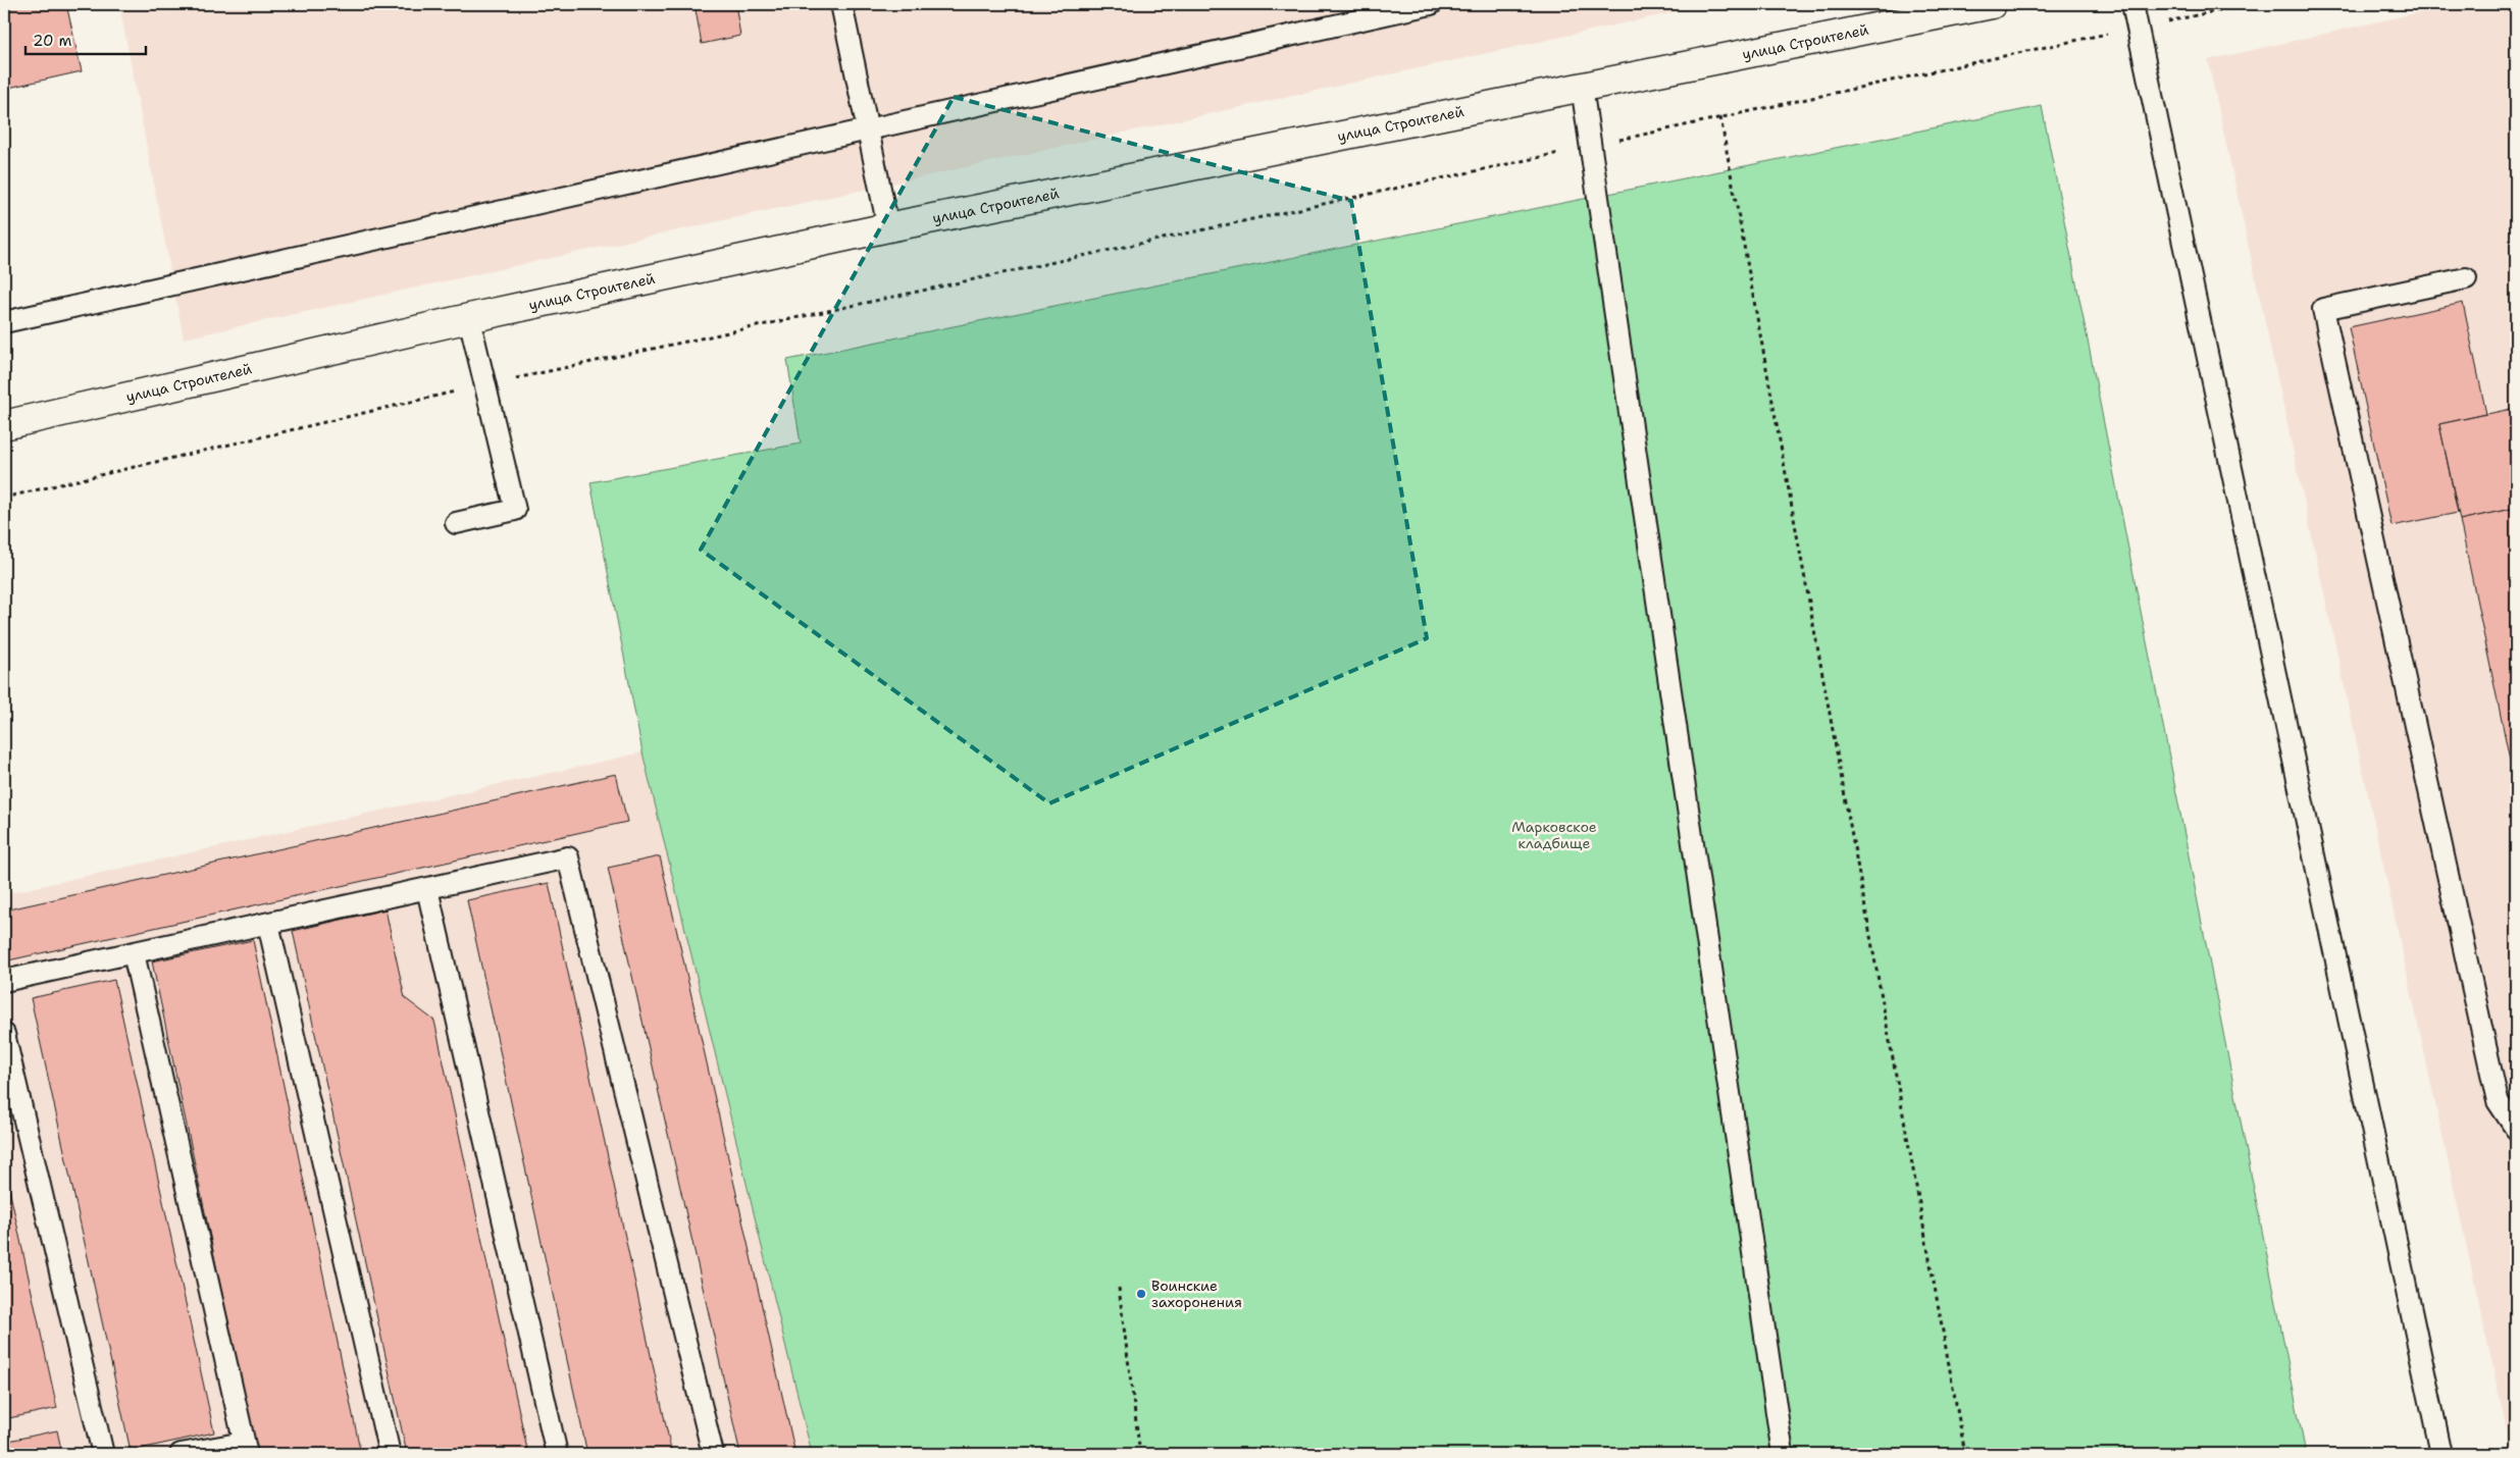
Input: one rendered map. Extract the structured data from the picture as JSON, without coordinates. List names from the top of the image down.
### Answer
{
  "streets": {
    "main road": ["улица Строителей"]
  },
  "parks": ["Марковское кладбище"],
  "places": ["Воинские захоронения"],
  "scale_bar": "20 m"
}
